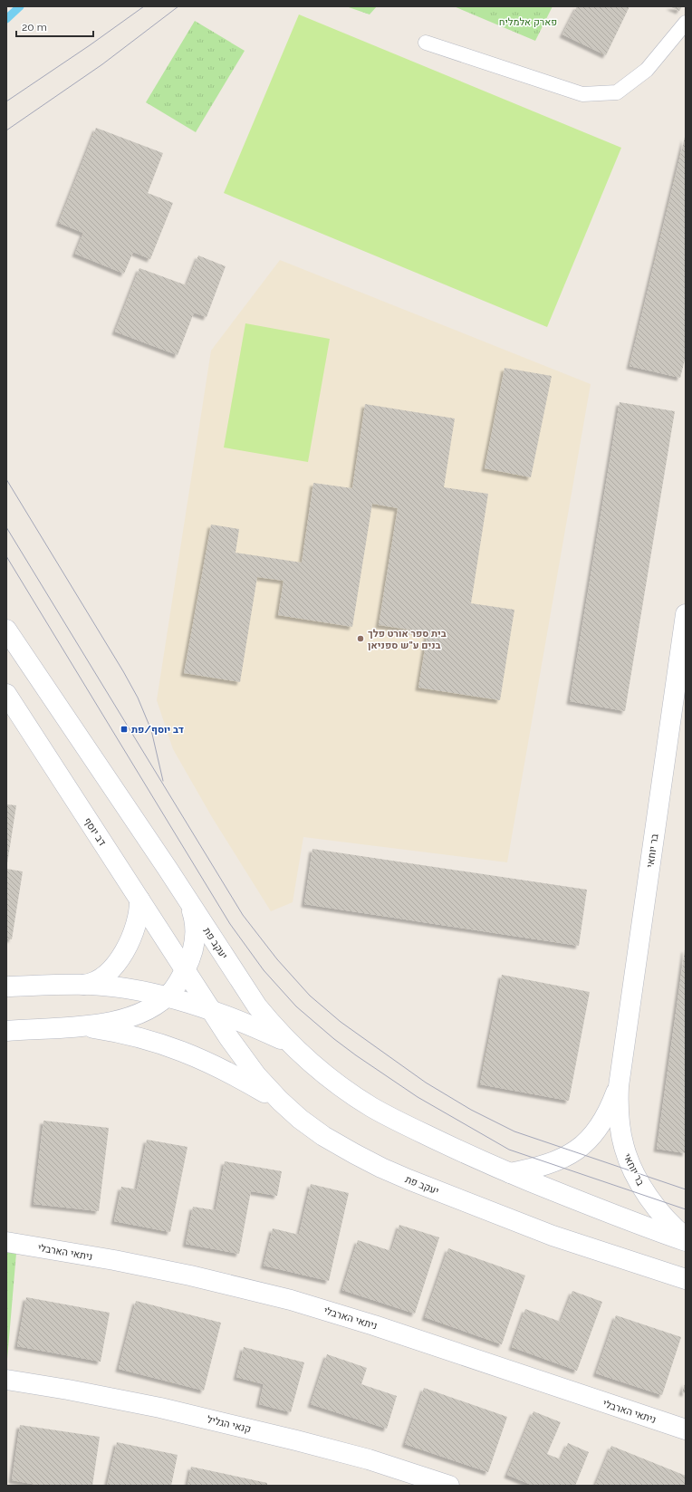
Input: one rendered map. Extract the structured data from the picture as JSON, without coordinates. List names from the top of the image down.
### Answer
{
  "streets": {
    "main road": [
      "דב יוסף",
      "בר יוחאי",
      "יעקב פת",
      "ניתאי הארבלי",
      "קנאי הגליל"
    ]
  },
  "crossings": [
    ["דב יוסף", "יעקב פת"],
    ["בר יוחאי", "יעקב פת"]
  ],
  "parks": ["פארק אלמליח"],
  "places": {
    "other": ["בית ספר אורט פלך בנים ע\"ש ספניאן"],
    "transit": ["דב יוסף/פת"]
  },
  "scale_bar": "20 m"
}
